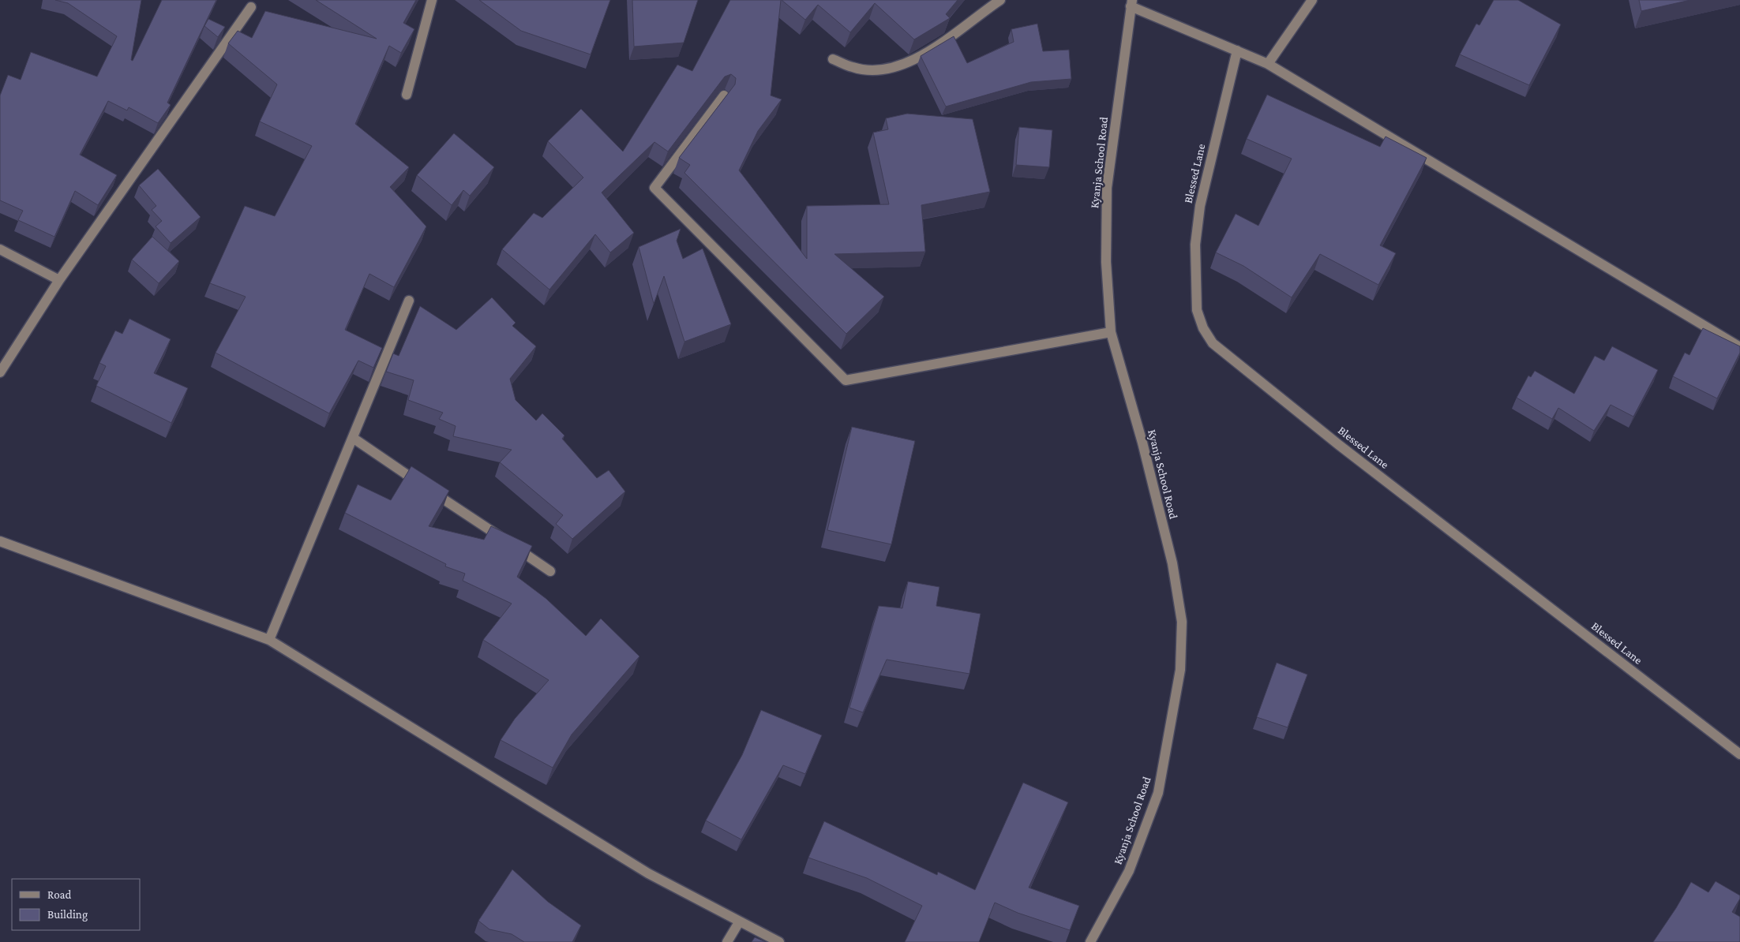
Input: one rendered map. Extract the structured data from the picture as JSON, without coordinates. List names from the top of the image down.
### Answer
{
  "streets": {
    "street": ["Kyanja School Road", "Blessed Lane"]
  },
  "legend": ["Road", "Building"]
}
